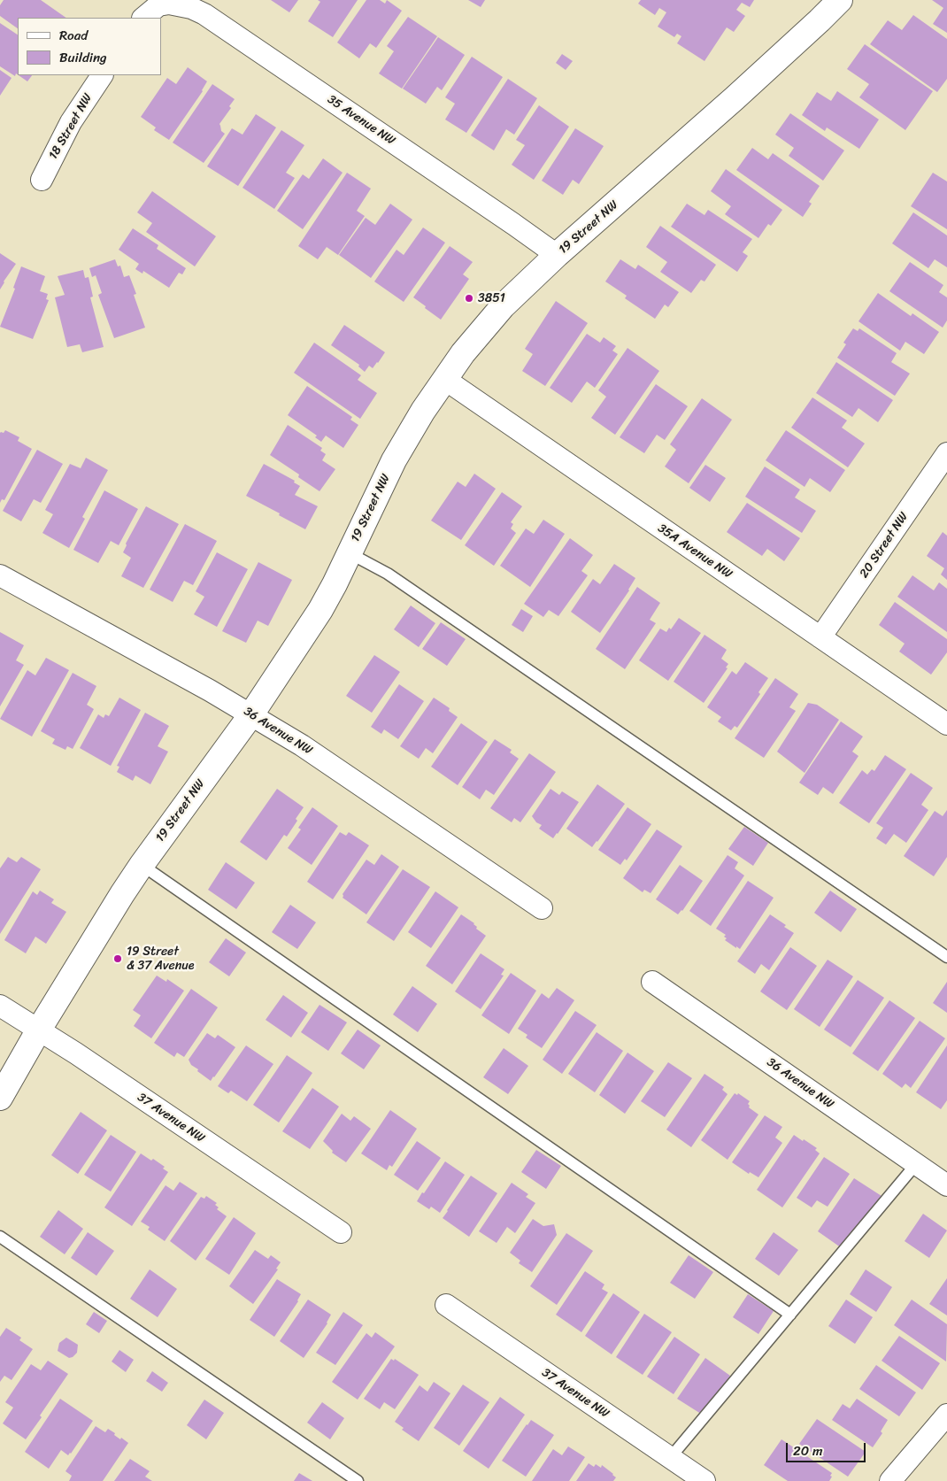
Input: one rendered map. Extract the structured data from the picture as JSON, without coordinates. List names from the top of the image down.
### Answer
{
  "streets": {
    "street": [
      "35 Avenue NW",
      "18 Street NW",
      "19 Street NW",
      "20 Street NW",
      "35A Avenue NW",
      "36 Avenue NW",
      "37 Avenue NW"
    ]
  },
  "crossings": [
    ["35 Avenue NW", "19 Street NW"],
    ["19 Street NW", "35A Avenue NW"],
    ["19 Street NW", "36 Avenue NW"],
    ["19 Street NW", "37 Avenue NW"],
    ["20 Street NW", "35A Avenue NW"]
  ],
  "places": ["3851", "19 Street & 37 Avenue"],
  "legend": ["Road", "Building"],
  "scale_bar": "20 m"
}
